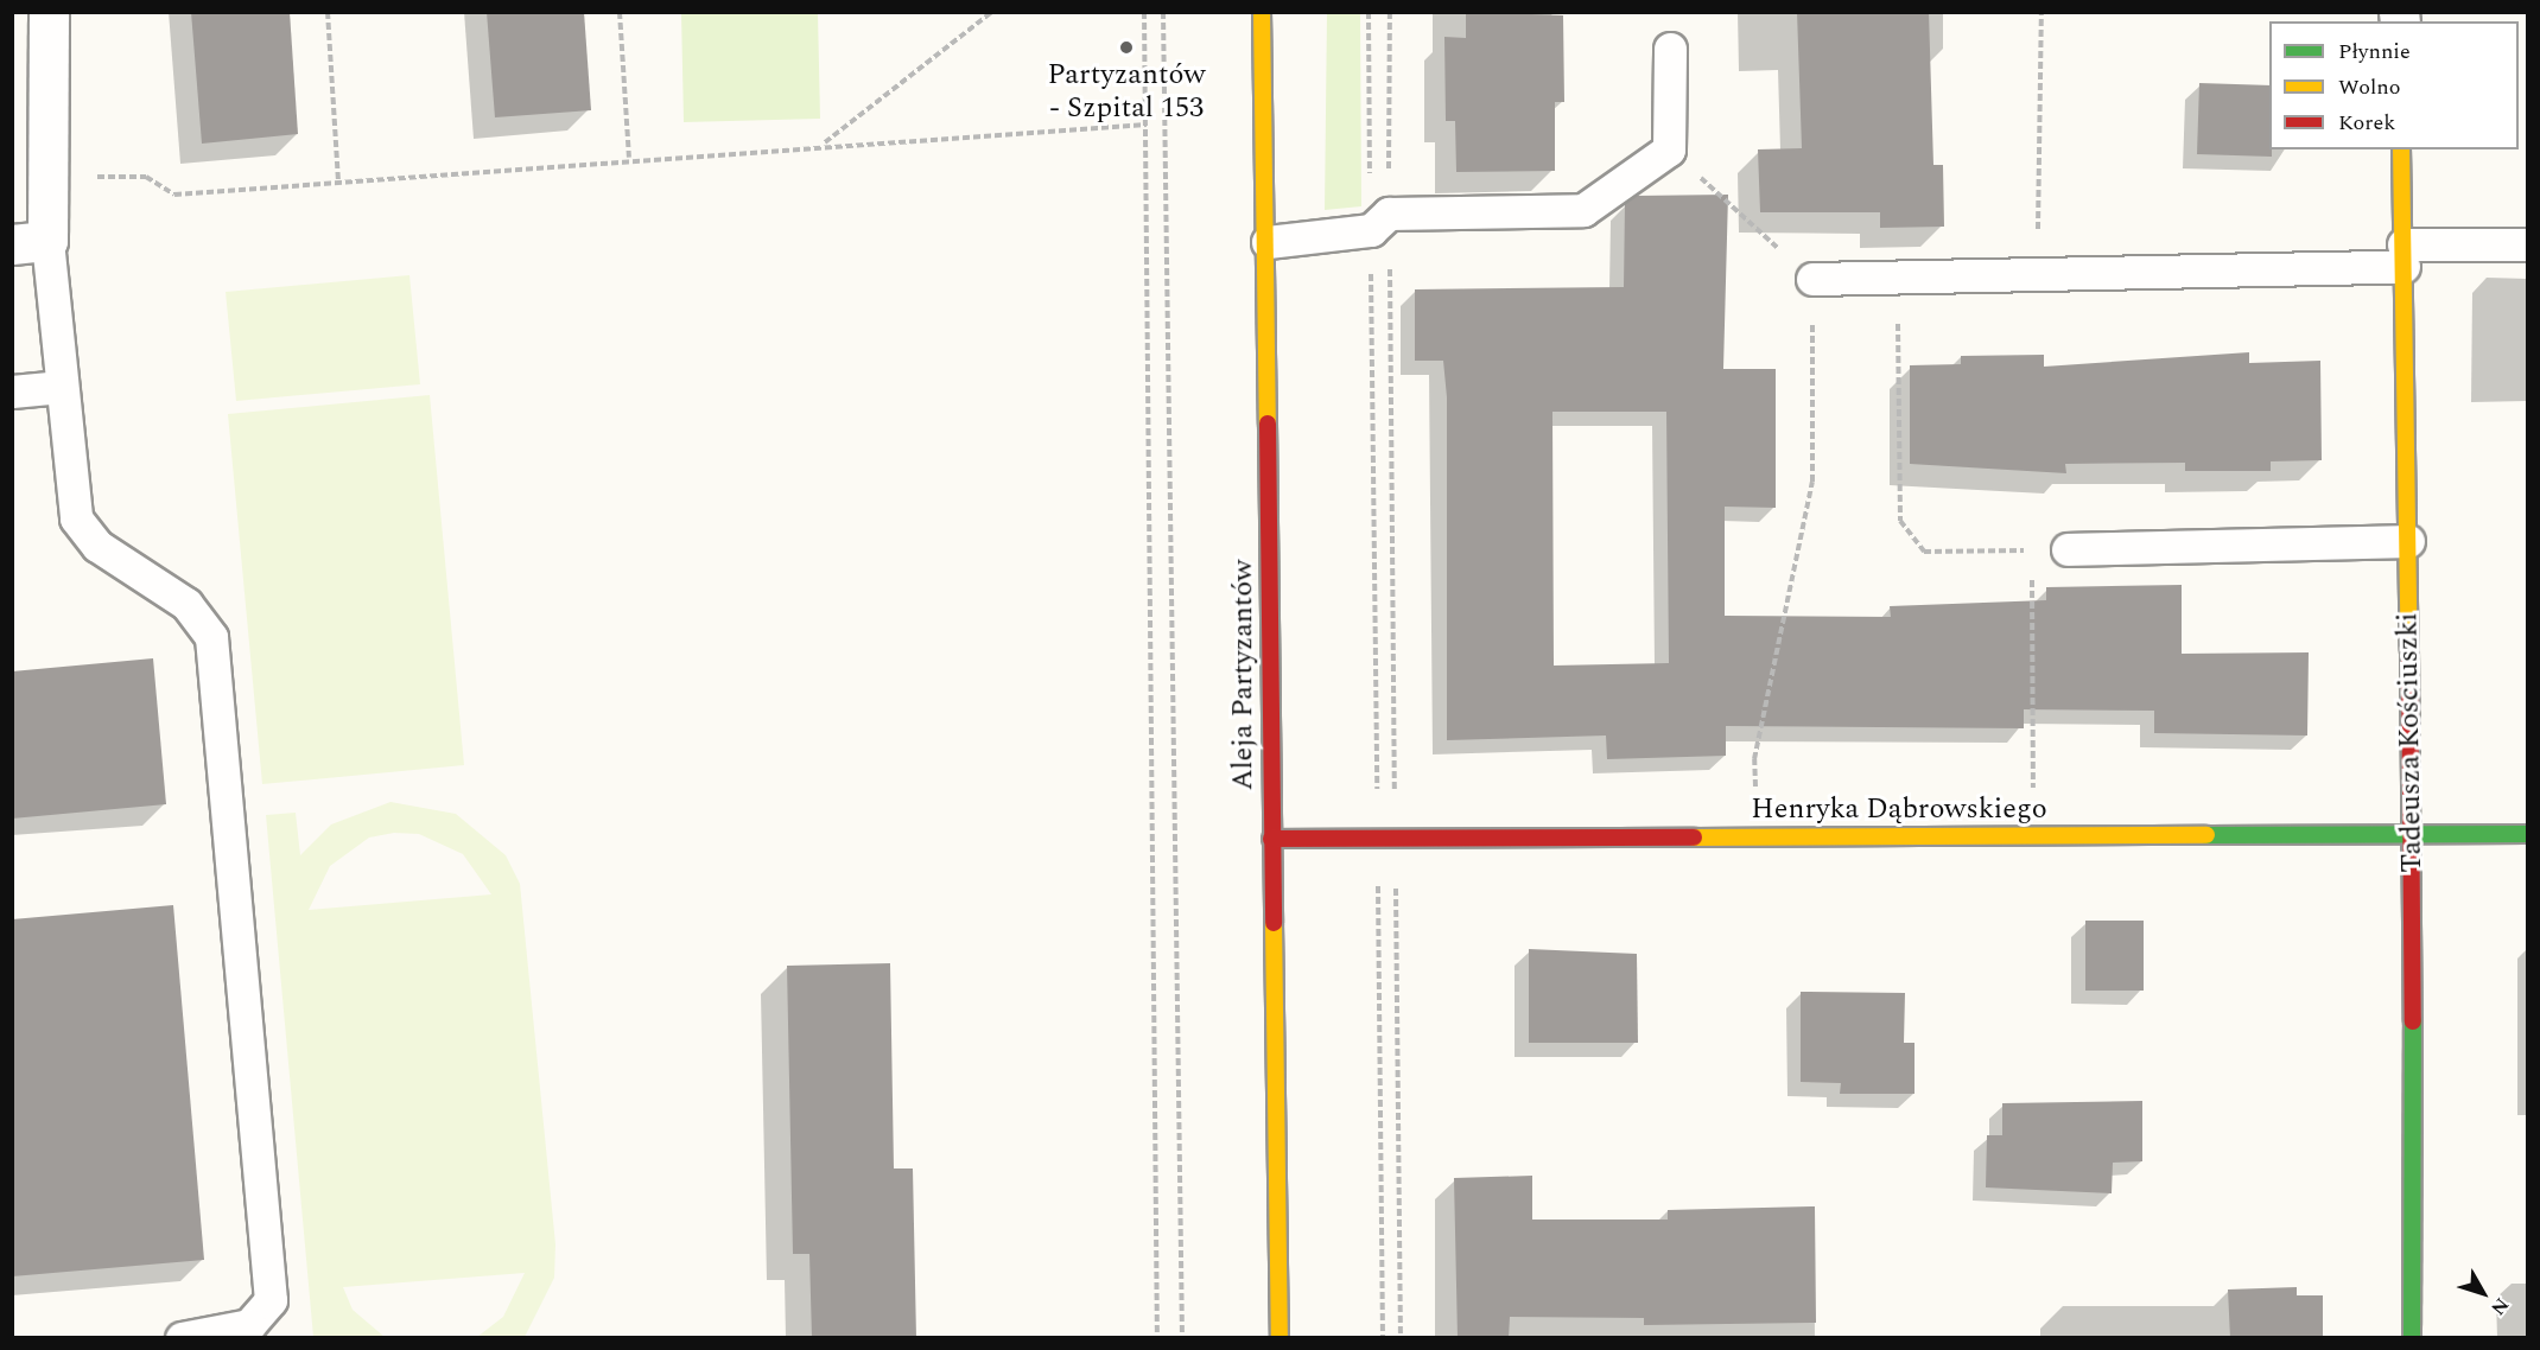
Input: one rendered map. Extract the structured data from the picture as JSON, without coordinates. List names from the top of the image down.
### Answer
{
  "streets": {
    "street": ["Aleja Partyzantów", "Tadeusza Kościuszki", "Henryka Dąbrowskiego"]
  },
  "crossings": [
    ["Aleja Partyzantów", "Henryka Dąbrowskiego"],
    ["Tadeusza Kościuszki", "Henryka Dąbrowskiego"]
  ],
  "places": ["Partyzantów - Szpital 153"],
  "legend": ["Płynnie", "Wolno", "Korek"],
  "north": "bottom right"
}
